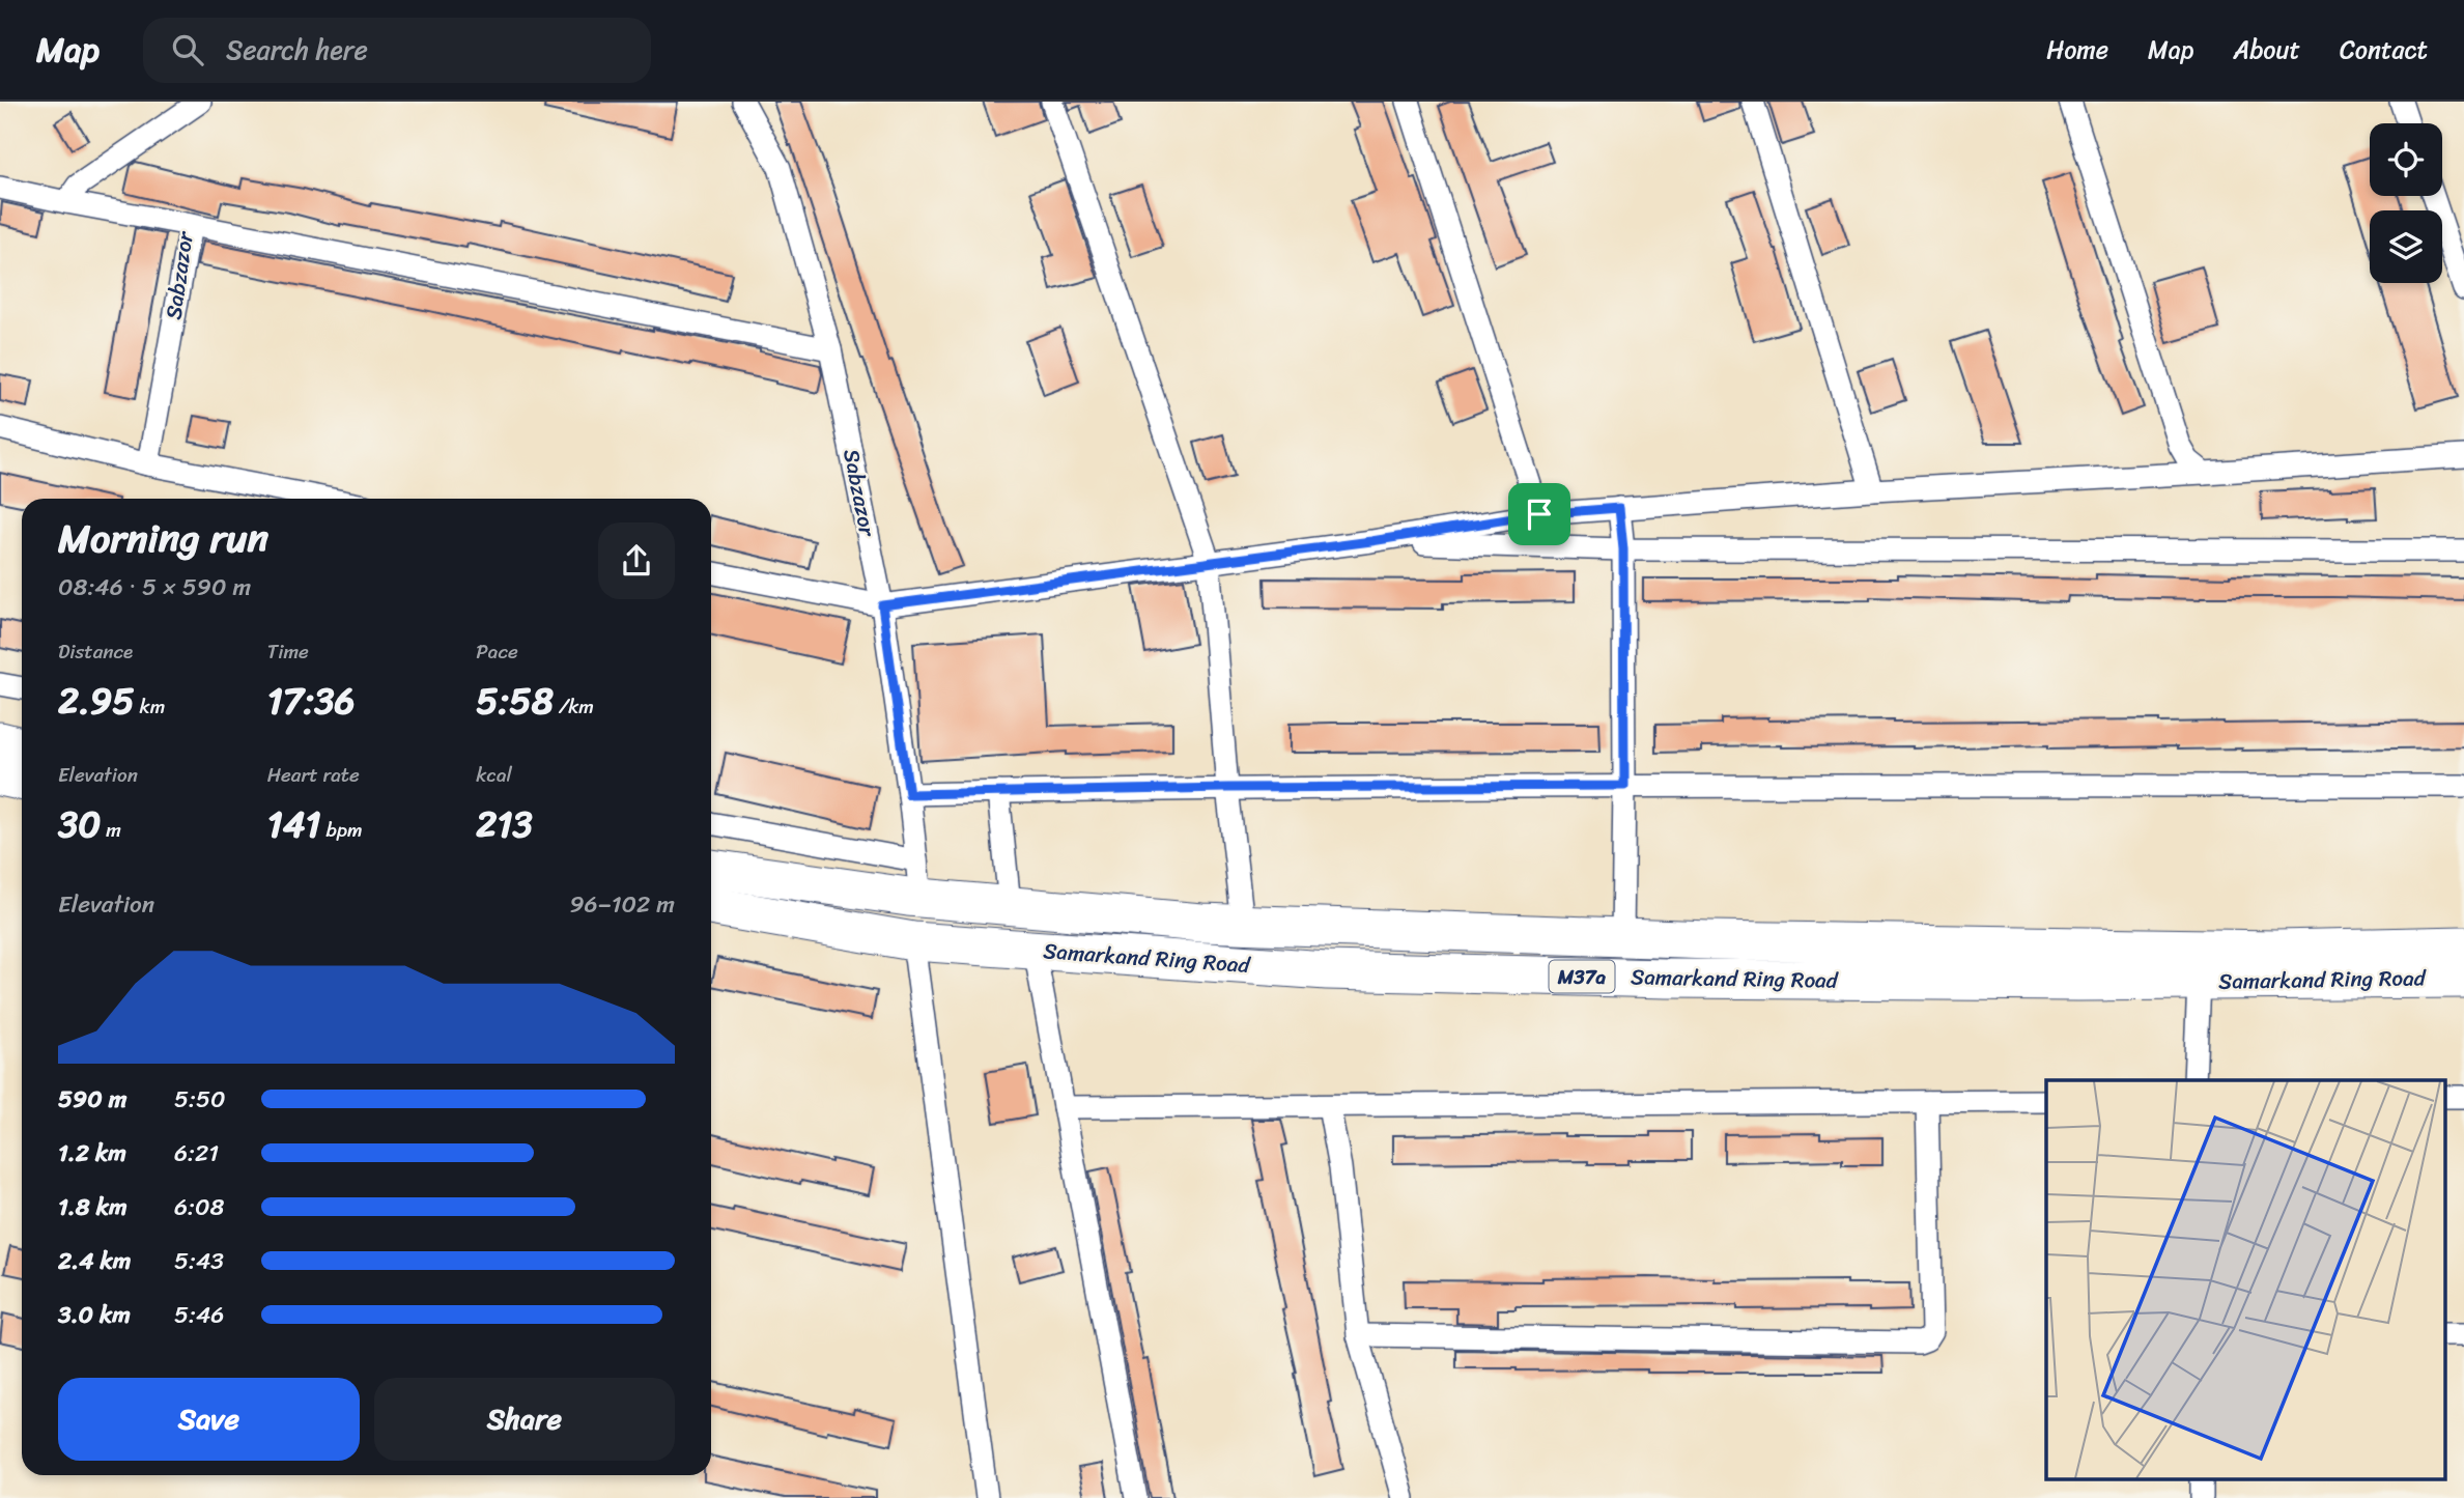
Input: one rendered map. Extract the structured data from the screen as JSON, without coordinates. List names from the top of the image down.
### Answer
{
  "streets": {
    "highway": ["Samarkand Ring Road", "M37a"],
    "street": ["Sabzazor"]
  },
  "crossings": [
    ["Sabzazor", "Samarkand Ring Road"]
  ],
  "page": {
    "header": "Map",
    "search": "Search here",
    "nav": [
      "Home",
      "Map",
      "About",
      "Contact"
    ],
    "heading": ["Morning run", "08:46 · 5 × 590 m"],
    "stats": [
      ["Distance", "2.95 km"],
      ["Time", "17:36"],
      ["Pace", "5:58 /km"],
      ["Elevation", "30 m"],
      ["Heart rate", "141 bpm"],
      ["kcal", "213"]
    ],
    "chart": ["Elevation", "96–102 m"],
    "list": [
      {
        "name": "590 m",
        "note": "5:50"
      },
      {
        "name": "1.2 km",
        "note": "6:21"
      },
      {
        "name": "1.8 km",
        "note": "6:08"
      },
      {
        "name": "2.4 km",
        "note": "5:43"
      },
      {
        "name": "3.0 km",
        "note": "5:46"
      }
    ],
    "buttons": ["Save", "Share"]
  }
}
